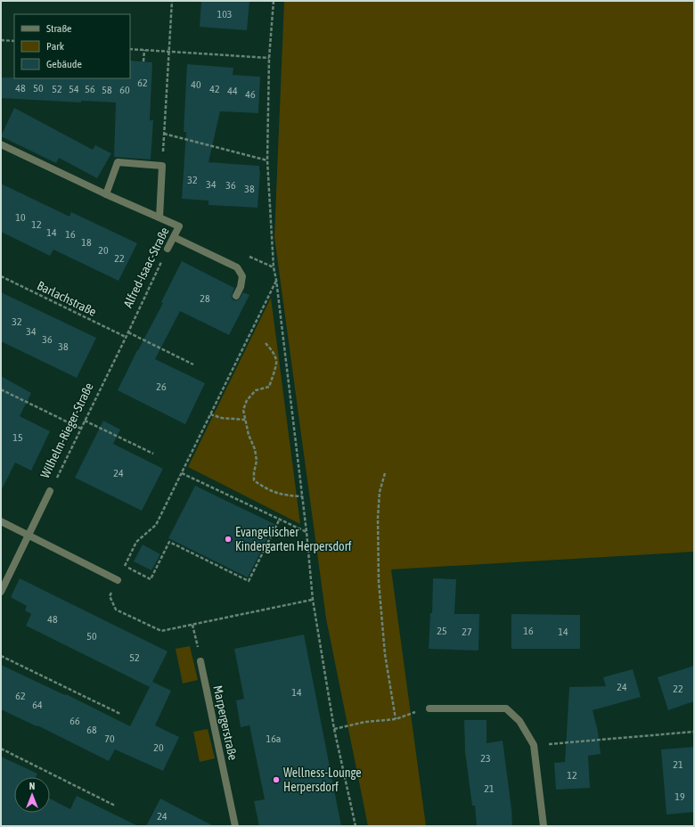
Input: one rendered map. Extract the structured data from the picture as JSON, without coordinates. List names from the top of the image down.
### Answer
{
  "streets": {
    "street": ["Alfred-Isaac-Straße", "Wilhelm-Rieger-Straße", "Marpergerstraße"],
    "path": ["Barlachstraße"]
  },
  "crossings": [
    ["Alfred-Isaac-Straße", "Barlachstraße"],
    ["Alfred-Isaac-Straße", "Wilhelm-Rieger-Straße"],
    ["Barlachstraße", "Wilhelm-Rieger-Straße"]
  ],
  "places": ["Evangelischer Kindergarten Herpersdorf", "Wellness-Lounge Herpersdorf"],
  "house_numbers": [
    "103",
    "62",
    "40",
    "48",
    "50",
    "52",
    "54",
    "56",
    "42",
    "58",
    "60",
    "44",
    "46",
    "32",
    "34",
    "36",
    "38",
    "10",
    "12",
    "14",
    "16",
    "18",
    "20",
    "22",
    "28",
    "32",
    "34",
    "36",
    "38",
    "26",
    "15",
    "24",
    "48",
    "25",
    "16",
    "27",
    "14",
    "50",
    "52",
    "24",
    "22",
    "14",
    "62",
    "64",
    "66",
    "68",
    "70",
    "16a",
    "20",
    "23",
    "21",
    "12",
    "21",
    "19",
    "24"
  ],
  "legend": ["Straße", "Park", "Gebäude"],
  "north": "top"
}
